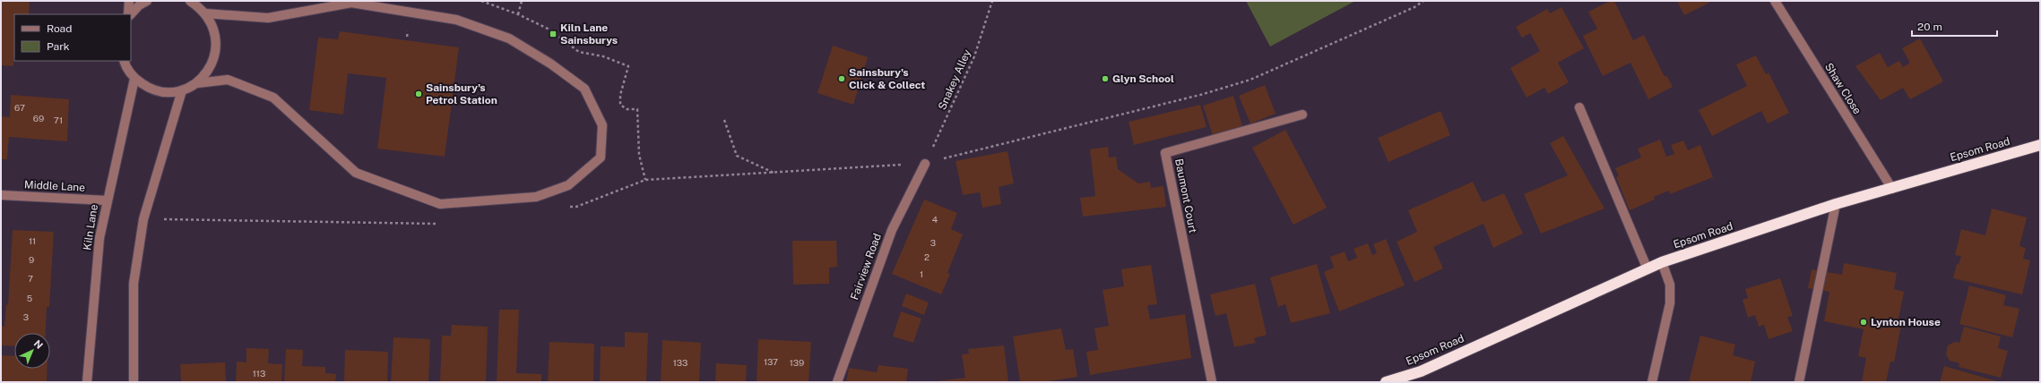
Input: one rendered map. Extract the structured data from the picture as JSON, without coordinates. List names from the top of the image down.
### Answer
{
  "streets": {
    "highway": ["Epsom Road"],
    "street": [
      "Shaw Close",
      "Middle Lane",
      "Baumont Court",
      "Kiln Lane",
      "Fairview Road"
    ],
    "path": ["Snakey Alley"]
  },
  "crossings": [
    ["Snakey Alley", "Fairview Road"],
    ["Shaw Close", "Epsom Road"],
    ["Middle Lane", "Kiln Lane"]
  ],
  "places": {
    "transit": ["Kiln Lane Sainsburys"],
    "other": [
      "Sainsbury's Click & Collect",
      "Glyn School",
      "Sainsbury's Petrol Station",
      "Lynton House"
    ]
  },
  "house_numbers": [
    "67",
    "69",
    "71",
    "4",
    "11",
    "3",
    "2",
    "9",
    "1",
    "7",
    "5",
    "3",
    "137",
    "133",
    "139",
    "113"
  ],
  "legend": ["Road", "Park"],
  "scale_bar": "20 m",
  "north": "top right"
}
